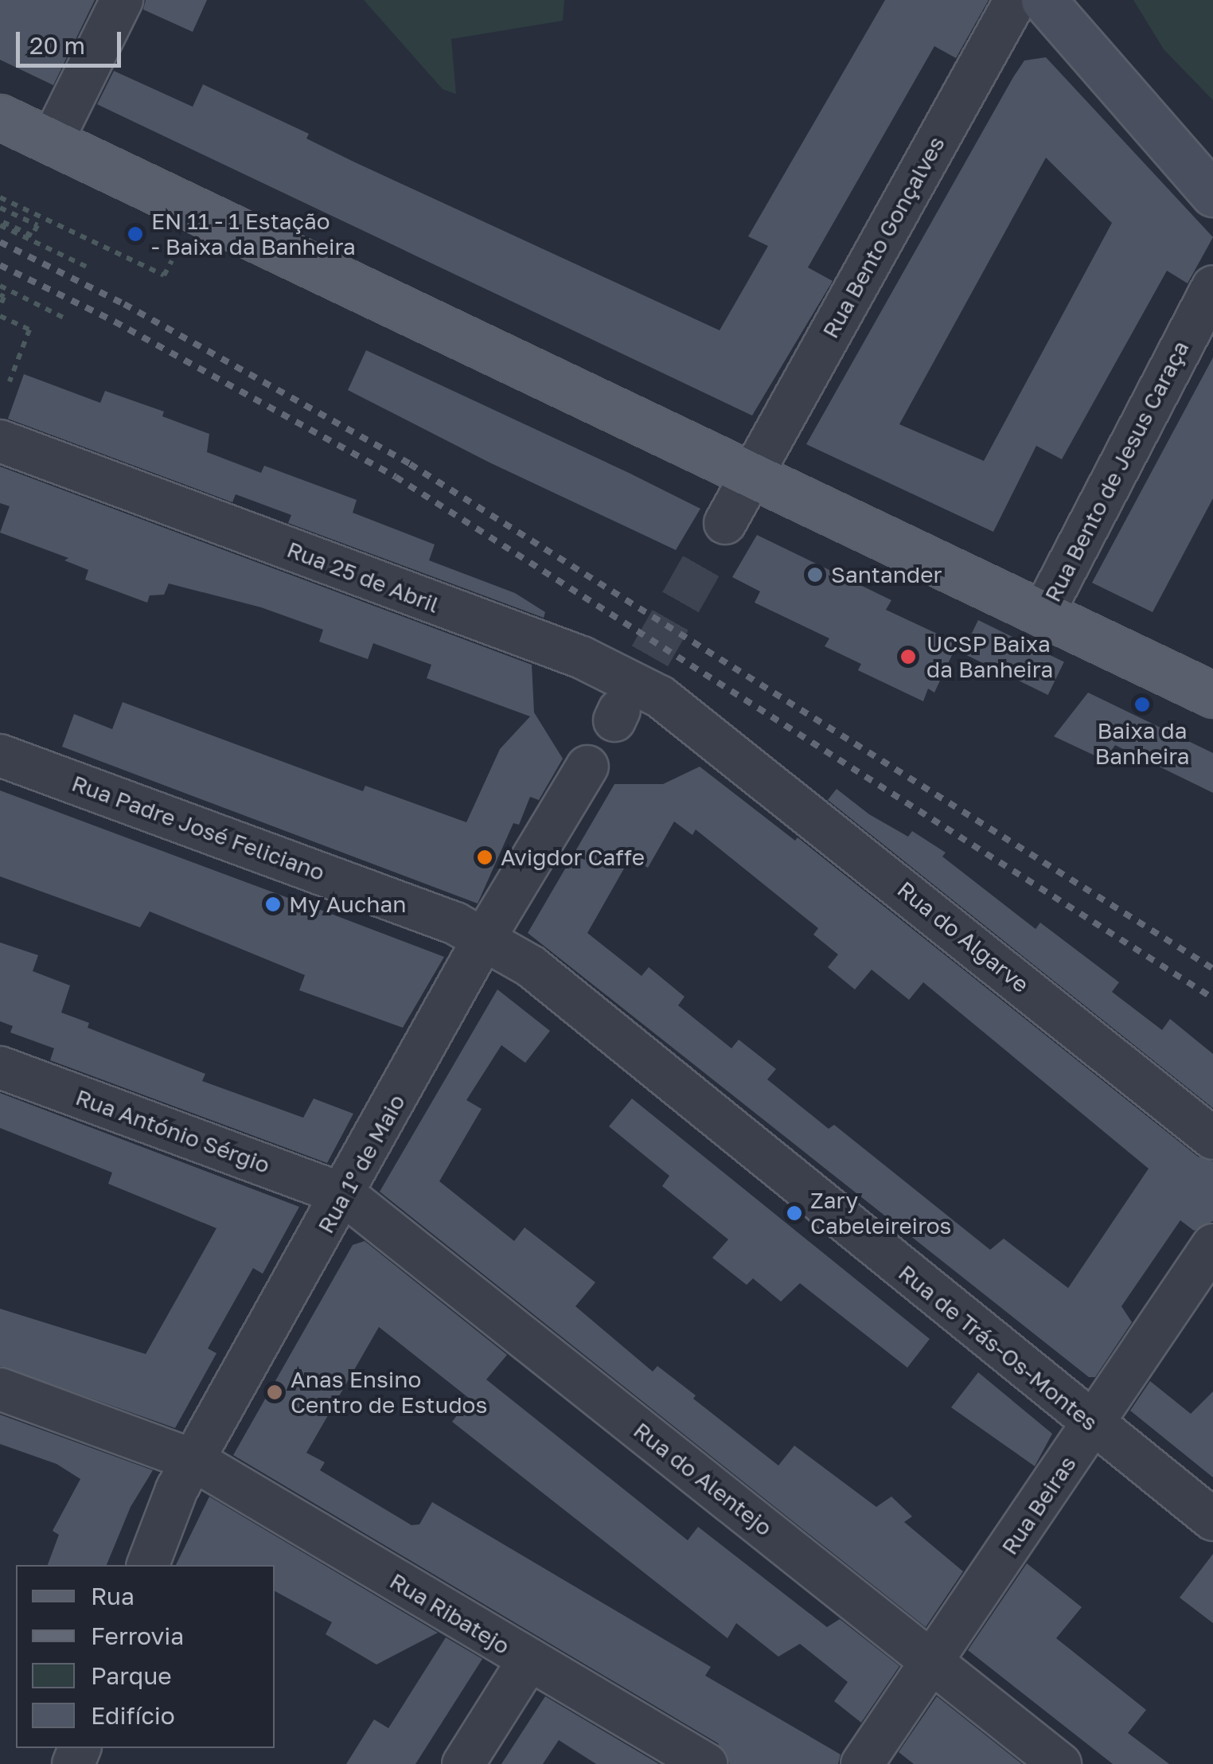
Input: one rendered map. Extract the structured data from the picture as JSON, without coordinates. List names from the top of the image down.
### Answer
{
  "streets": {
    "street": [
      "Rua Bento Gonçalves",
      "Rua Bento de Jesus Caraça",
      "Rua 25 de Abril",
      "Rua Padre José Feliciano",
      "Rua do Algarve",
      "Rua António Sérgio",
      "Rua 1º de Maio",
      "Rua de Trás-Os-Montes",
      "Rua do Alentejo",
      "Rua Beiras",
      "Rua Ribatejo"
    ]
  },
  "crossings": [
    ["Rua 25 de Abril", "Rua do Algarve"],
    ["Rua Padre José Feliciano", "Rua 1º de Maio"],
    ["Rua Padre José Feliciano", "Rua de Trás-Os-Montes"],
    ["Rua António Sérgio", "Rua 1º de Maio"],
    ["Rua António Sérgio", "Rua do Alentejo"],
    ["Rua 1º de Maio", "Rua de Trás-Os-Montes"],
    ["Rua 1º de Maio", "Rua do Alentejo"],
    ["Rua 1º de Maio", "Rua Ribatejo"],
    ["Rua de Trás-Os-Montes", "Rua Beiras"],
    ["Rua do Alentejo", "Rua Beiras"]
  ],
  "places": [
    "EN 11 - 1 Estação - Baixa da Banheira",
    "Santander",
    "UCSP Baixa da Banheira",
    "Baixa da Banheira",
    "Avigdor Caffe",
    "My Auchan",
    "Zary Cabeleireiros",
    "Anas Ensino Centro de Estudos"
  ],
  "legend": [
    "Rua",
    "Ferrovia",
    "Parque",
    "Edifício"
  ],
  "scale_bar": "20 m"
}
